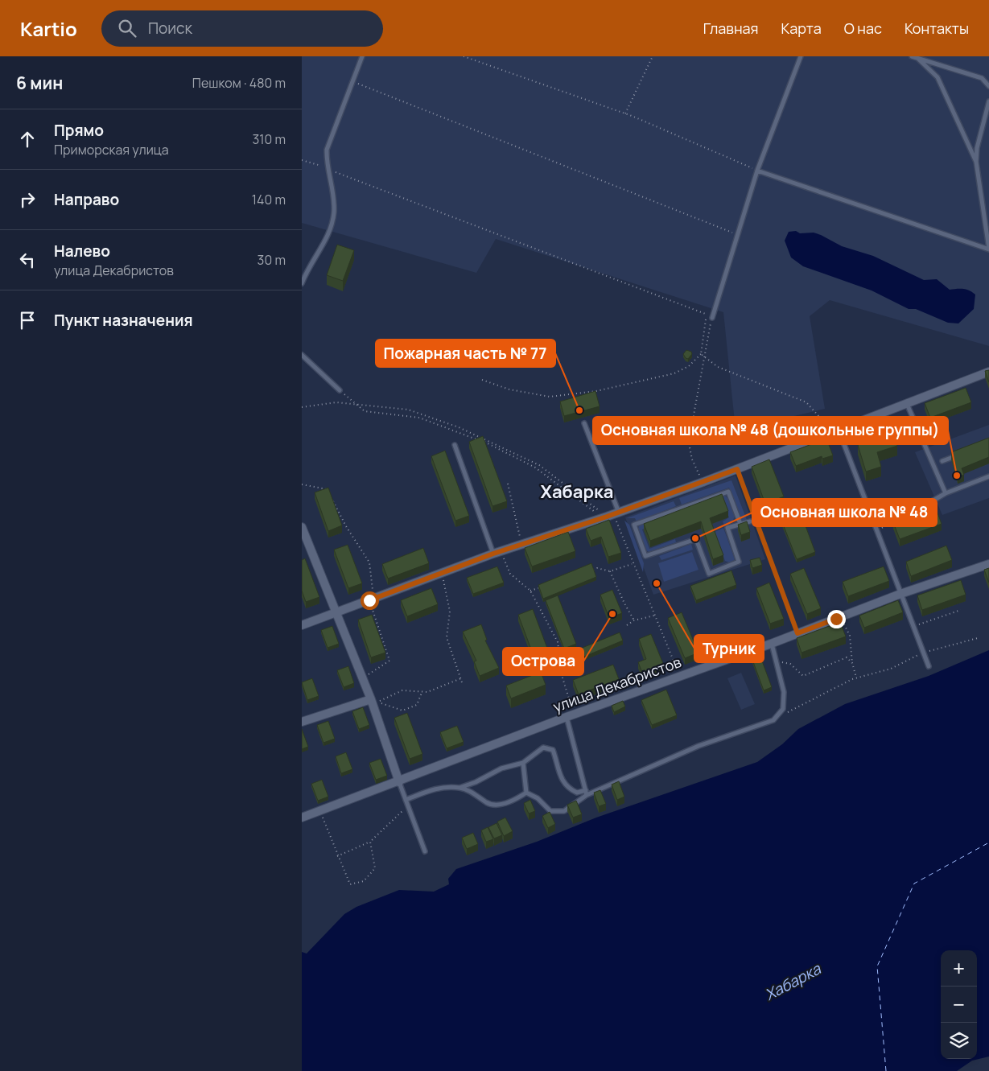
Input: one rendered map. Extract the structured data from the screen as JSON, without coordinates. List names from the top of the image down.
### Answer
{
  "streets": {
    "street": ["улица Декабристов"]
  },
  "districts": ["Хабарка"],
  "water": ["Хабарка"],
  "places": [
    "Пожарная часть № 77",
    "Основная школа № 48 (дошкольные группы)",
    "Основная школа № 48",
    "Турник",
    "Острова"
  ],
  "page": {
    "header": "Kartio",
    "search": "Поиск",
    "nav": [
      "Главная",
      "Карта",
      "О нас",
      "Контакты"
    ],
    "heading": ["6 мин", "Пешком · 480 m"],
    "list": [
      ["Прямо", "Приморская улица", "310 m"],
      ["Направо", "140 m"],
      ["Налево", "улица Декабристов", "30 m"],
      "Пункт назначения"
    ],
    "map_buttons": ["+", "−"]
  }
}
